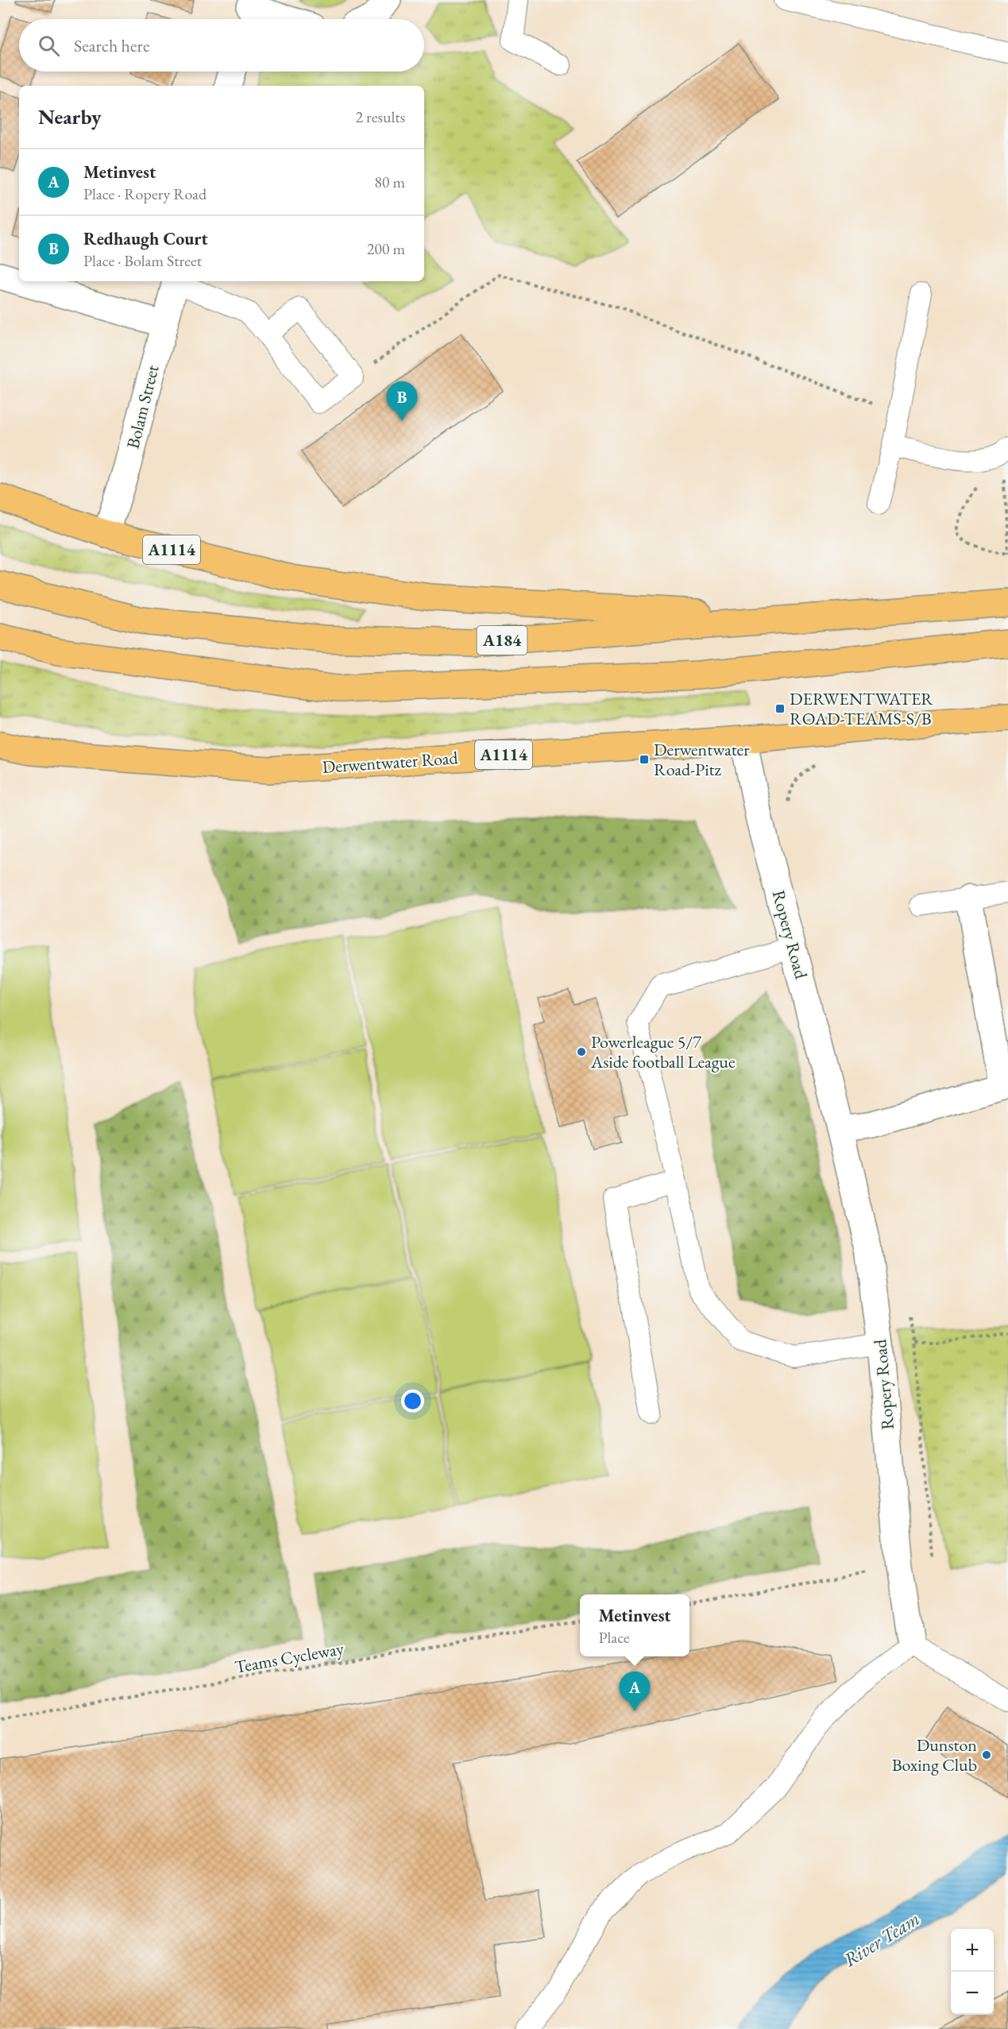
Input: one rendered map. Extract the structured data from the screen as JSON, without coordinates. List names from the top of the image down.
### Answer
{
  "streets": {
    "main road": ["A1114", "A184", "Derwentwater Road"],
    "street": ["Bolam Street", "Ropery Road"],
    "path": ["Teams Cycleway"]
  },
  "crossings": [
    ["Bolam Street", "A1114"],
    ["A1114", "A184"],
    ["Derwentwater Road", "Ropery Road"]
  ],
  "water": ["River Team"],
  "places": {
    "transit": ["DERWENTWATER ROAD-TEAMS-S/B", "Derwentwater Road-Pitz"],
    "other": ["Powerleague 5/7 Aside football League", "Dunston Boxing Club"]
  },
  "page": {
    "search": "Search here",
    "heading": ["Nearby", "2 results"],
    "list": [
      {
        "mark": "A",
        "name": "Metinvest",
        "note": "Place · Ropery Road",
        "value": "80 m"
      },
      {
        "mark": "B",
        "name": "Redhaugh Court",
        "note": "Place · Bolam Street",
        "value": "200 m"
      }
    ],
    "pins": ["B", "A"],
    "popup": ["Metinvest", "Place"],
    "map_buttons": ["+", "−"]
  }
}
